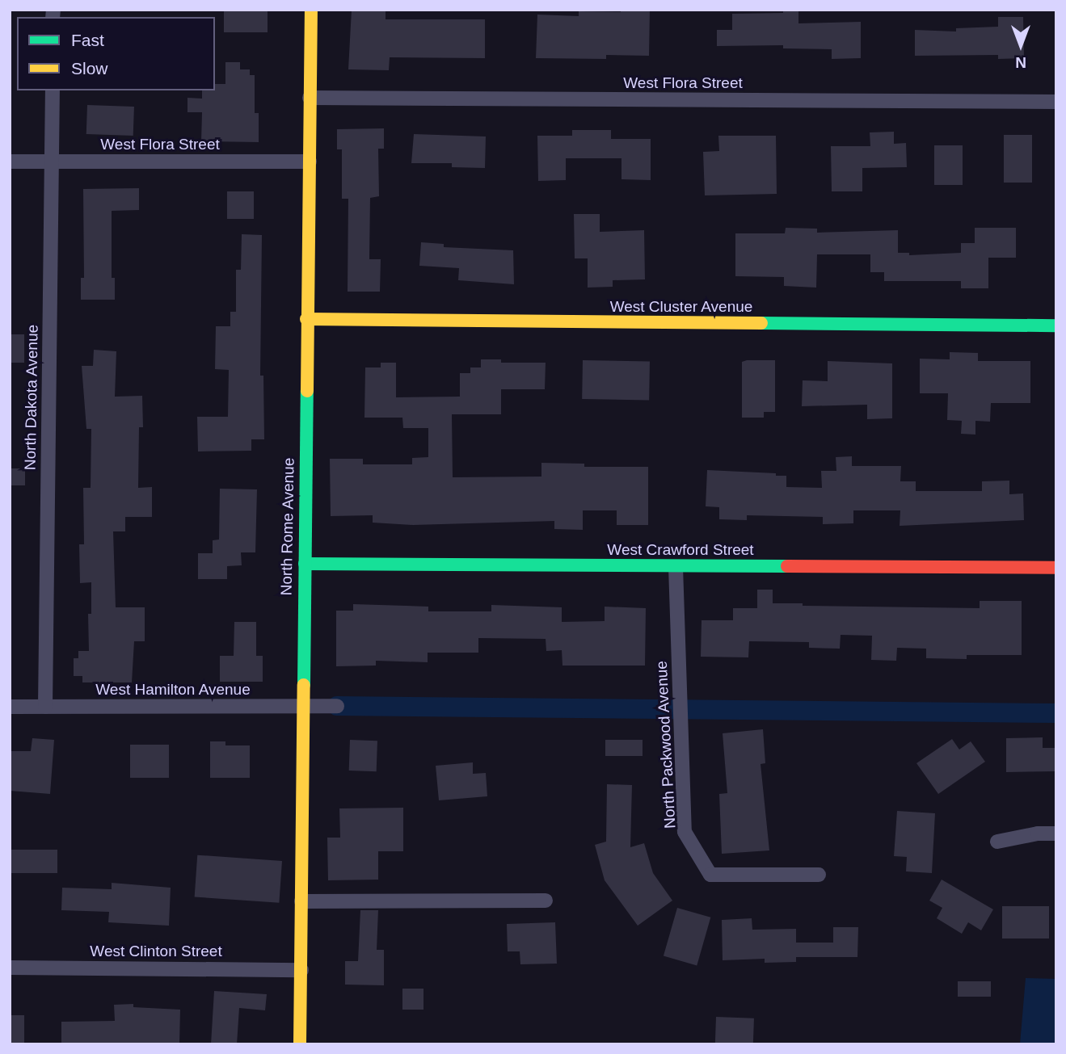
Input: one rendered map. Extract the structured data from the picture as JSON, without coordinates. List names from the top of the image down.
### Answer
{
  "streets": {
    "street": [
      "West Flora Street",
      "West Cluster Avenue",
      "North Dakota Avenue",
      "North Rome Avenue",
      "West Crawford Street",
      "West Hamilton Avenue",
      "North Packwood Avenue",
      "West Clinton Street"
    ]
  },
  "crossings": [
    ["West Flora Street", "North Dakota Avenue"],
    ["West Flora Street", "North Rome Avenue"],
    ["West Cluster Avenue", "North Rome Avenue"],
    ["North Dakota Avenue", "West Hamilton Avenue"],
    ["North Rome Avenue", "West Crawford Street"],
    ["North Rome Avenue", "West Hamilton Avenue"],
    ["North Rome Avenue", "West Clinton Street"],
    ["West Crawford Street", "North Packwood Avenue"]
  ],
  "legend": ["Fast", "Slow"],
  "north": "bottom"
}
